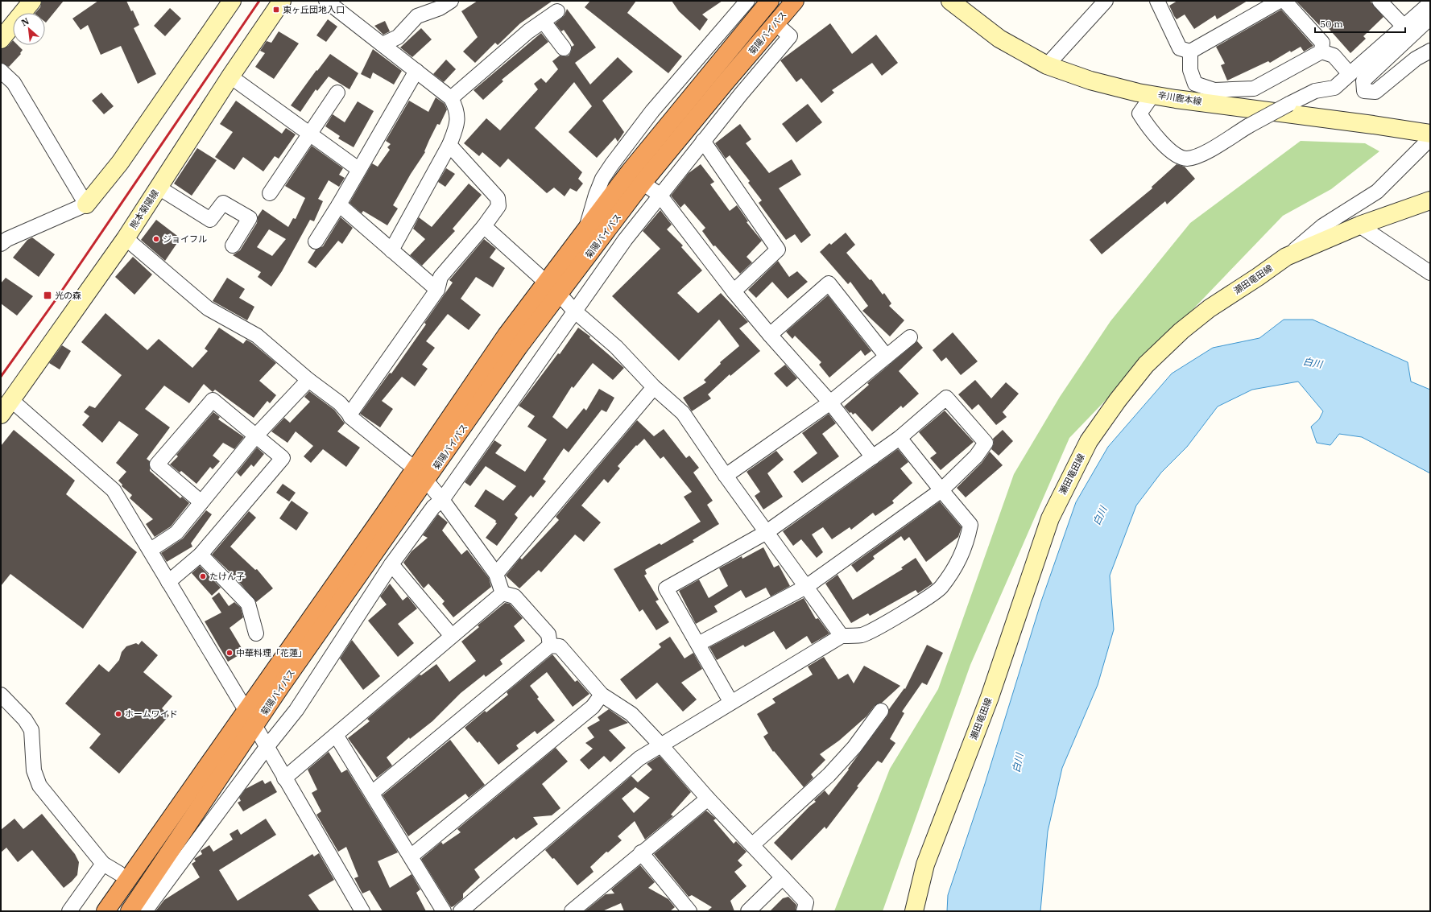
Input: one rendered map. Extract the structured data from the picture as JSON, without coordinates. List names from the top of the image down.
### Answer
{
  "streets": {
    "highway": ["菊陽バイパス"],
    "main road": ["辛川鹿本線", "熊本菊陽線", "瀬田竜田線"]
  },
  "water": ["白川"],
  "places": {
    "transit": ["東ヶ丘団地入口", "光の森"],
    "other": [
      "ジョイフル",
      "たけん子",
      "中華料理「花蓮」",
      "ホームワイド"
    ]
  },
  "scale_bar": "50 m",
  "north": "top left"
}
